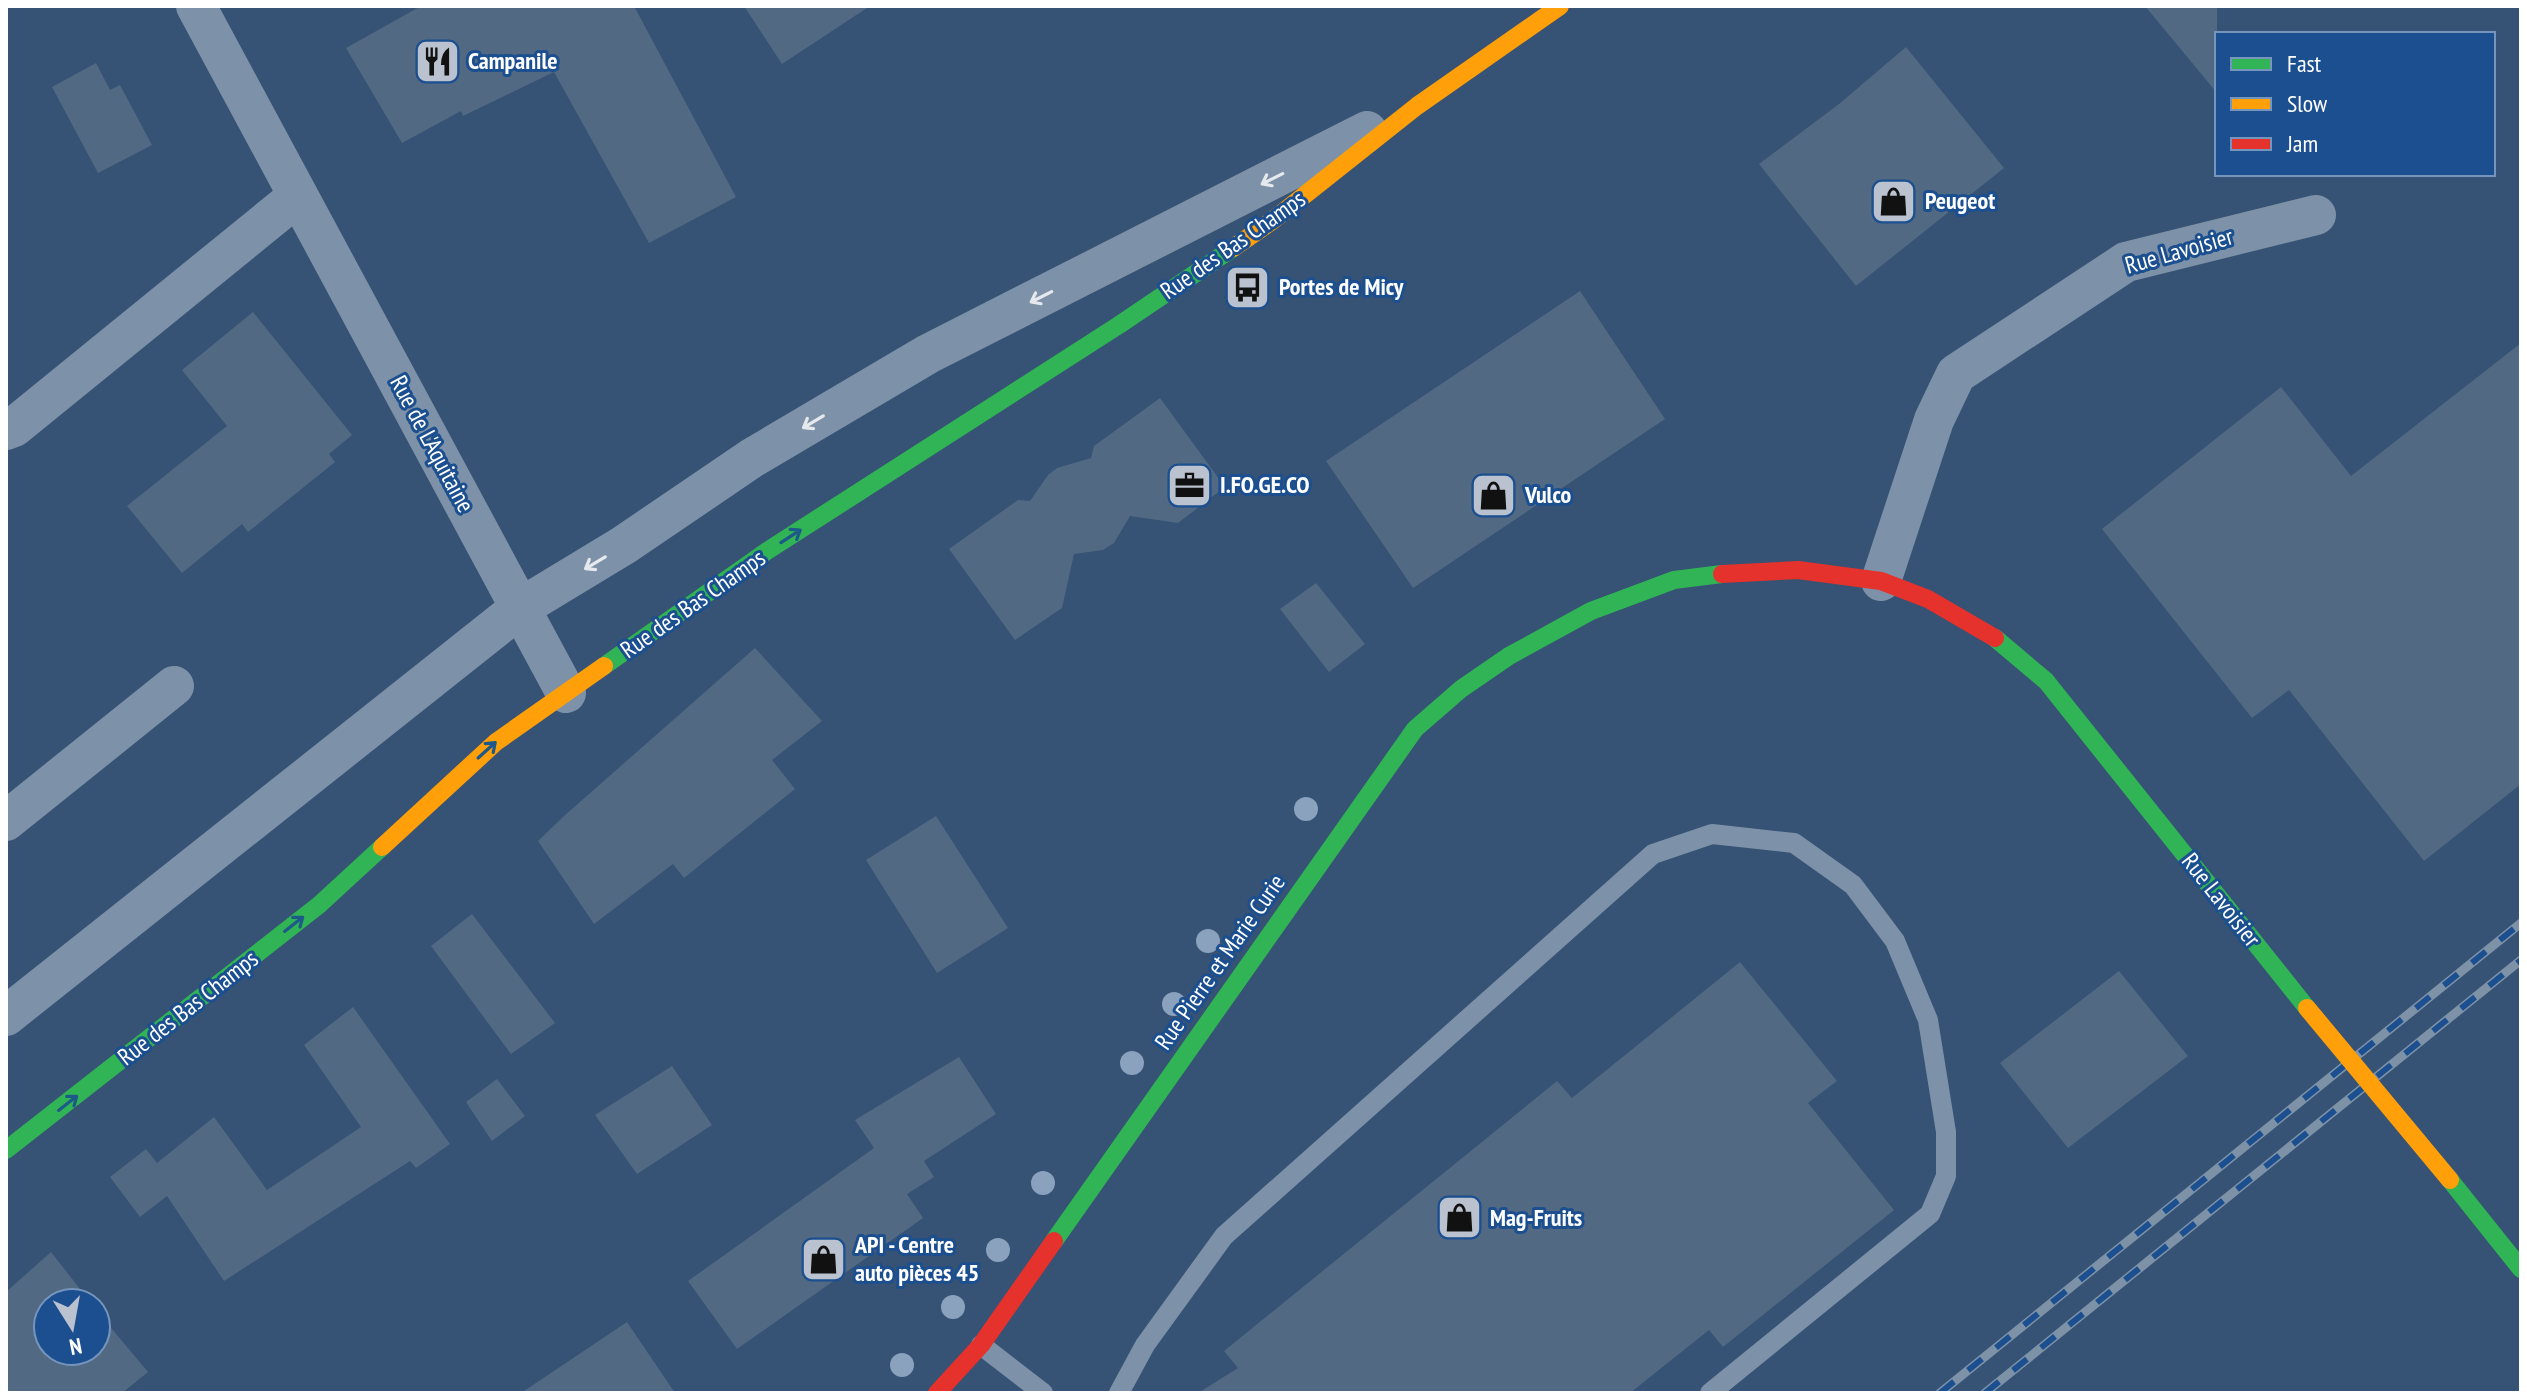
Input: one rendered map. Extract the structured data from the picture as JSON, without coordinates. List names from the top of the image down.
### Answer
{
  "streets": {
    "street": [
      "Rue des Bas Champs",
      "Rue Lavoisier",
      "Rue de L'Aquitaine",
      "Rue Pierre et Marie Curie"
    ]
  },
  "crossings": [
    ["Rue des Bas Champs", "Rue de L'Aquitaine"],
    ["Rue Lavoisier", "Rue Pierre et Marie Curie"]
  ],
  "places": {
    "restaurant": ["Campanile"],
    "shop": [
      "Peugeot",
      "Vulco",
      "Mag-Fruits",
      "API - Centre auto pièces 45"
    ],
    "bus stop": ["Portes de Micy"],
    "office": ["I.FO.GE.CO"]
  },
  "legend": ["Fast", "Slow", "Jam"],
  "north": "bottom"
}
